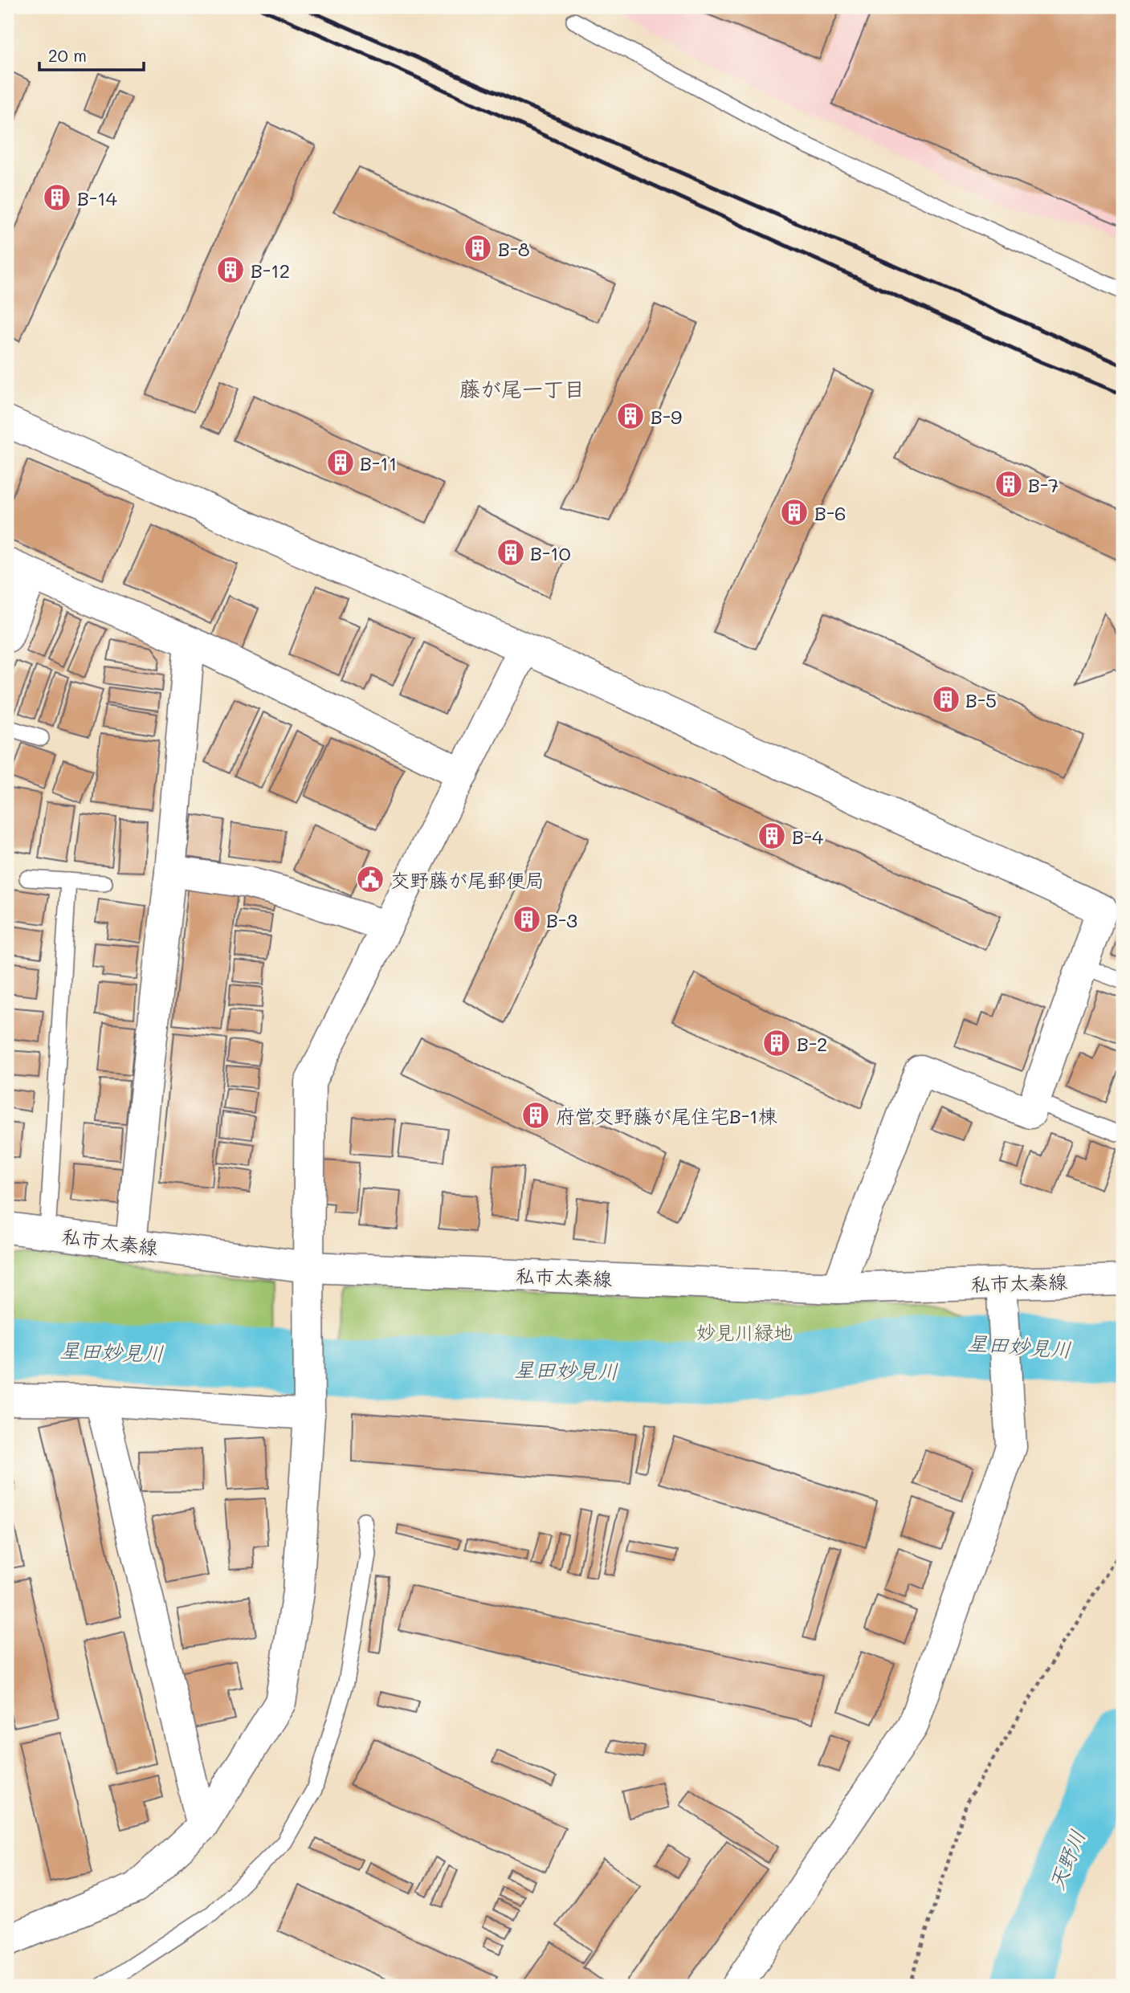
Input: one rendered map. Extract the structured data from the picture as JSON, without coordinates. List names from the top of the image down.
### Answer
{
  "streets": {
    "street": ["私市太秦線"]
  },
  "districts": ["藤が尾一丁目"],
  "water": ["星田妙見川", "天野川"],
  "parks": ["妙見川緑地"],
  "places": {
    "building": [
      "B-14",
      "B-8",
      "B-12",
      "B-9",
      "B-11",
      "B-7",
      "B-6",
      "B-10",
      "B-5",
      "B-4",
      "B-3",
      "B-2",
      "府営交野藤が尾住宅B-1棟"
    ],
    "public building": ["交野藤が尾郵便局"]
  },
  "scale_bar": "20 m"
}
